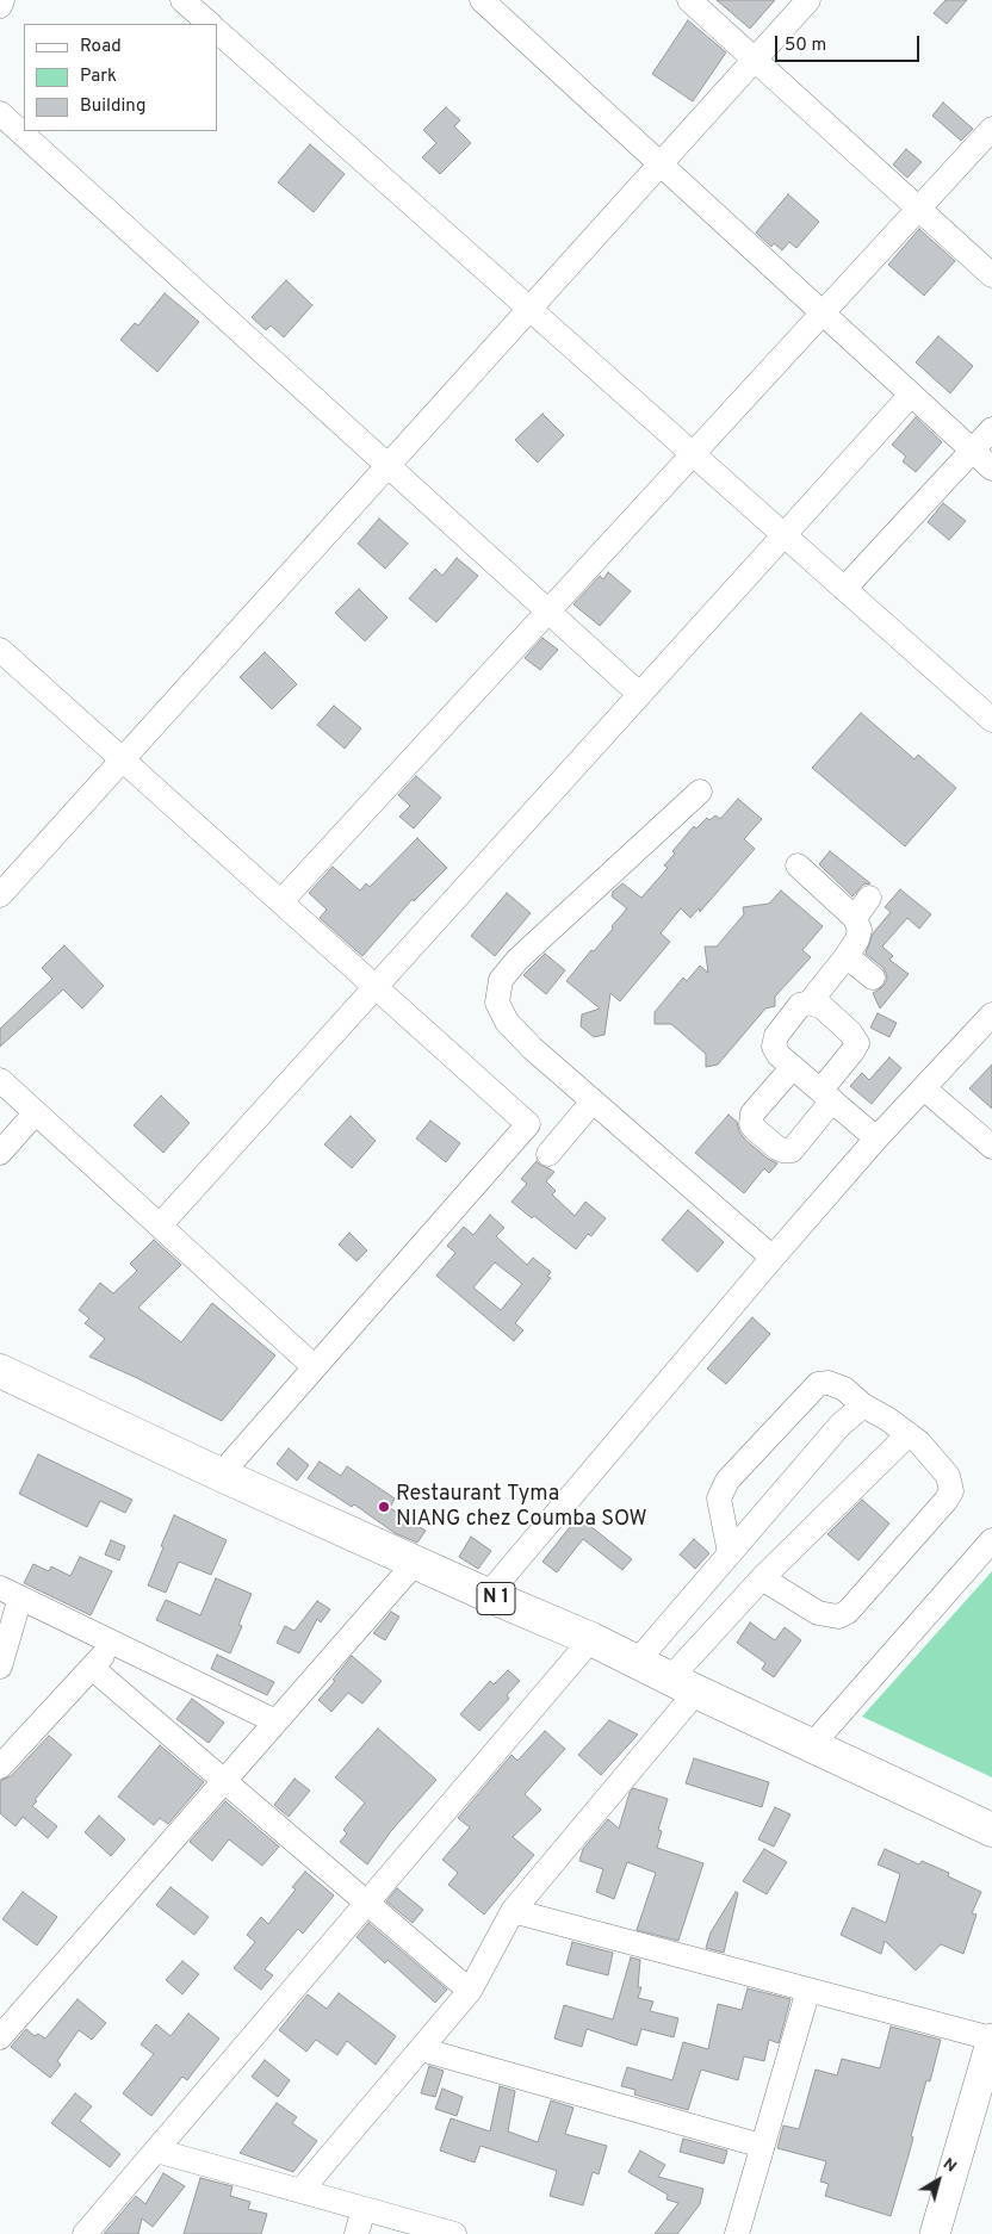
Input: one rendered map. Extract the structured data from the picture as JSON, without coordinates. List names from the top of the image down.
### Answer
{
  "streets": {
    "highway": ["N 1"]
  },
  "places": ["Restaurant Tyma NIANG chez Coumba SOW"],
  "legend": ["Road", "Park", "Building"],
  "scale_bar": "50 m",
  "north": "top right"
}
